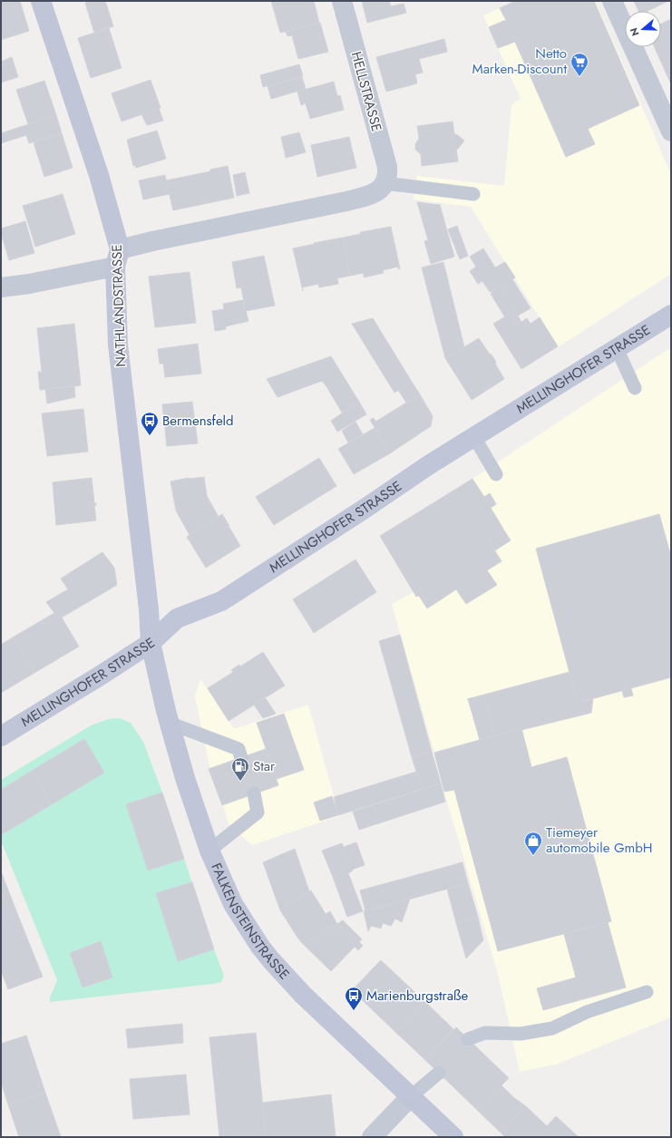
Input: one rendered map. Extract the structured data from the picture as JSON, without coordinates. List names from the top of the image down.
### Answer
{
  "streets": {
    "street": [
      "HELLSTRASSE",
      "NATHLANDSTRASSE",
      "MELLINGHOFER STRASSE",
      "FALKENSTEINSTRASSE"
    ]
  },
  "crossings": [
    ["NATHLANDSTRASSE", "MELLINGHOFER STRASSE"],
    ["NATHLANDSTRASSE", "FALKENSTEINSTRASSE"],
    ["MELLINGHOFER STRASSE", "FALKENSTEINSTRASSE"]
  ],
  "places": {
    "supermarket": ["Netto Marken-Discount"],
    "bus stop": ["Bermensfeld", "Marienburgstraße"],
    "fuel station": ["Star"],
    "shop": ["Tiemeyer automobile GmbH"]
  },
  "north": "left"
}
